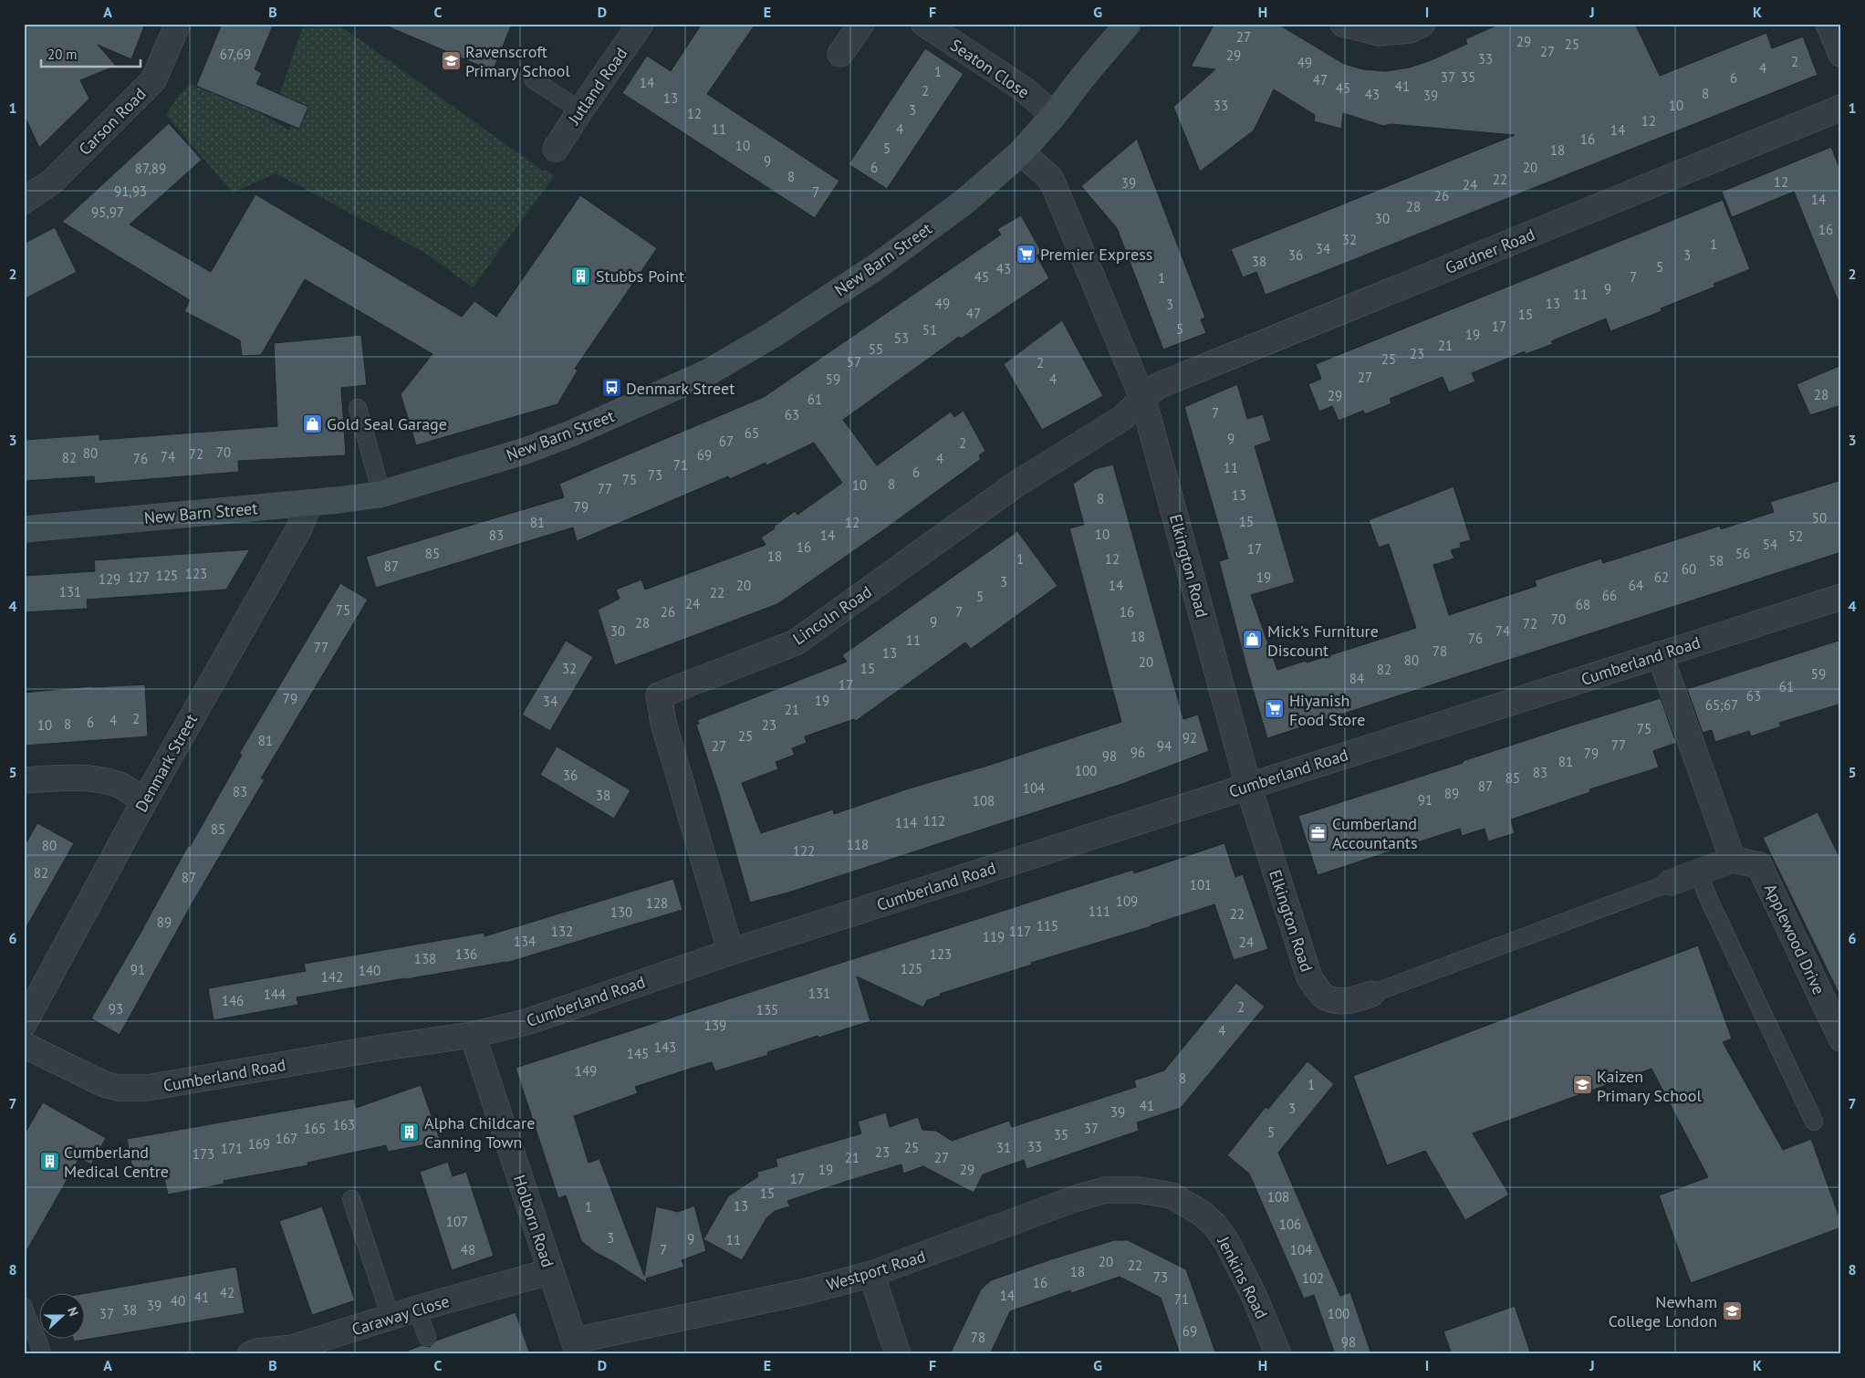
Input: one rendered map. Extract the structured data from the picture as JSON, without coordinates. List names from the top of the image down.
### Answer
{
  "streets": {
    "street": [
      "Seaton Close",
      "Jutland Road",
      "Carson Road",
      "Gardner Road",
      "New Barn Street",
      "Elkington Road",
      "Lincoln Road",
      "Cumberland Road",
      "Denmark Street",
      "Applewood Drive",
      "Holborn Road",
      "Westport Road",
      "Jenkins Road",
      "Caraway Close"
    ]
  },
  "crossings": [
    ["Seaton Close", "New Barn Street"],
    ["Gardner Road", "Elkington Road"],
    ["Gardner Road", "Lincoln Road"],
    ["New Barn Street", "Elkington Road"],
    ["New Barn Street", "Denmark Street"],
    ["Elkington Road", "Lincoln Road"],
    ["Elkington Road", "Cumberland Road"],
    ["Lincoln Road", "Cumberland Road"],
    ["Cumberland Road", "Holborn Road"],
    ["Holborn Road", "Westport Road"],
    ["Holborn Road", "Caraway Close"],
    ["Westport Road", "Jenkins Road"]
  ],
  "places": {
    "school or university": ["Ravenscroft Primary School", "Kaizen Primary School", "Newham College London"],
    "supermarket": ["Premier Express", "Hiyanish Food Store"],
    "building": ["Stubbs Point", "Alpha Childcare Canning Town", "Cumberland Medical Centre"],
    "bus stop": ["Denmark Street"],
    "shop": ["Gold Seal Garage", "Mick's Furniture Discount"],
    "office": ["Cumberland Accountants"]
  },
  "house_numbers": [
    "27",
    "29",
    "25",
    "27",
    "67,69",
    "29",
    "33",
    "2",
    "49",
    "4",
    "1",
    "37",
    "35",
    "6",
    "47",
    "14",
    "41",
    "45",
    "2",
    "8",
    "43",
    "39",
    "13",
    "33",
    "10",
    "3",
    "12",
    "12",
    "11",
    "4",
    "14",
    "16",
    "10",
    "5",
    "18",
    "9",
    "6",
    "20",
    "87,89",
    "8",
    "22",
    "12",
    "39",
    "24",
    "91,93",
    "7",
    "26",
    "14",
    "28",
    "95,97",
    "30",
    "16",
    "32",
    "1",
    "34",
    "36",
    "3",
    "38",
    "5",
    "43",
    "45",
    "7",
    "1",
    "9",
    "11",
    "49",
    "13",
    "3",
    "47",
    "15",
    "17",
    "5",
    "51",
    "19",
    "53",
    "21",
    "55",
    "23",
    "25",
    "57",
    "2",
    "27",
    "59",
    "4",
    "28",
    "29",
    "61",
    "7",
    "63",
    "65",
    "9",
    "67",
    "2",
    "70",
    "80",
    "72",
    "69",
    "74",
    "82",
    "76",
    "4",
    "71",
    "11",
    "6",
    "73",
    "75",
    "8",
    "10",
    "77",
    "13",
    "8",
    "79",
    "50",
    "15",
    "81",
    "12",
    "10",
    "83",
    "14",
    "52",
    "54",
    "16",
    "17",
    "85",
    "56",
    "18",
    "1",
    "12",
    "58",
    "87",
    "60",
    "123",
    "125",
    "127",
    "19",
    "62",
    "129",
    "3",
    "20",
    "14",
    "64",
    "131",
    "22",
    "66",
    "5",
    "24",
    "68",
    "75",
    "26",
    "7",
    "16",
    "70",
    "9",
    "28",
    "72",
    "30",
    "74",
    "18",
    "76",
    "11",
    "77",
    "78",
    "13",
    "80",
    "20",
    "32",
    "15",
    "82",
    "59",
    "84",
    "17",
    "61",
    "63",
    "79",
    "19",
    "34",
    "65;67",
    "21",
    "2",
    "4",
    "6",
    "8",
    "10",
    "23",
    "75",
    "25",
    "92",
    "81",
    "77",
    "27",
    "94",
    "96",
    "79",
    "98",
    "81",
    "100",
    "83",
    "36",
    "85",
    "87",
    "104",
    "83",
    "89",
    "38",
    "91",
    "108",
    "112",
    "114",
    "85",
    "118",
    "80",
    "122",
    "82",
    "87",
    "101",
    "109",
    "128",
    "111",
    "130",
    "22",
    "89",
    "115",
    "132",
    "117",
    "119",
    "134",
    "24",
    "136",
    "123",
    "138",
    "125",
    "91",
    "140",
    "142",
    "131",
    "144",
    "146",
    "2",
    "93",
    "135",
    "139",
    "4",
    "143",
    "145",
    "149",
    "8",
    "1",
    "41",
    "3",
    "39",
    "163",
    "165",
    "37",
    "5",
    "35",
    "167",
    "169",
    "33",
    "25",
    "31",
    "171",
    "23",
    "173",
    "21",
    "27",
    "19",
    "29",
    "17",
    "15",
    "108",
    "13",
    "1",
    "107",
    "106",
    "3",
    "9",
    "11",
    "48",
    "7",
    "104",
    "20",
    "22",
    "18",
    "73",
    "102",
    "16",
    "42",
    "14",
    "41",
    "71",
    "40",
    "39",
    "38",
    "37",
    "100",
    "69",
    "78",
    "98"
  ],
  "scale_bar": "20 m",
  "north": "right",
  "grid": {
    "columns": [
      "A",
      "B",
      "C",
      "D",
      "E",
      "F",
      "G",
      "H",
      "I",
      "J",
      "K"
    ],
    "rows": [
      "1",
      "2",
      "3",
      "4",
      "5",
      "6",
      "7",
      "8"
    ]
  }
}
